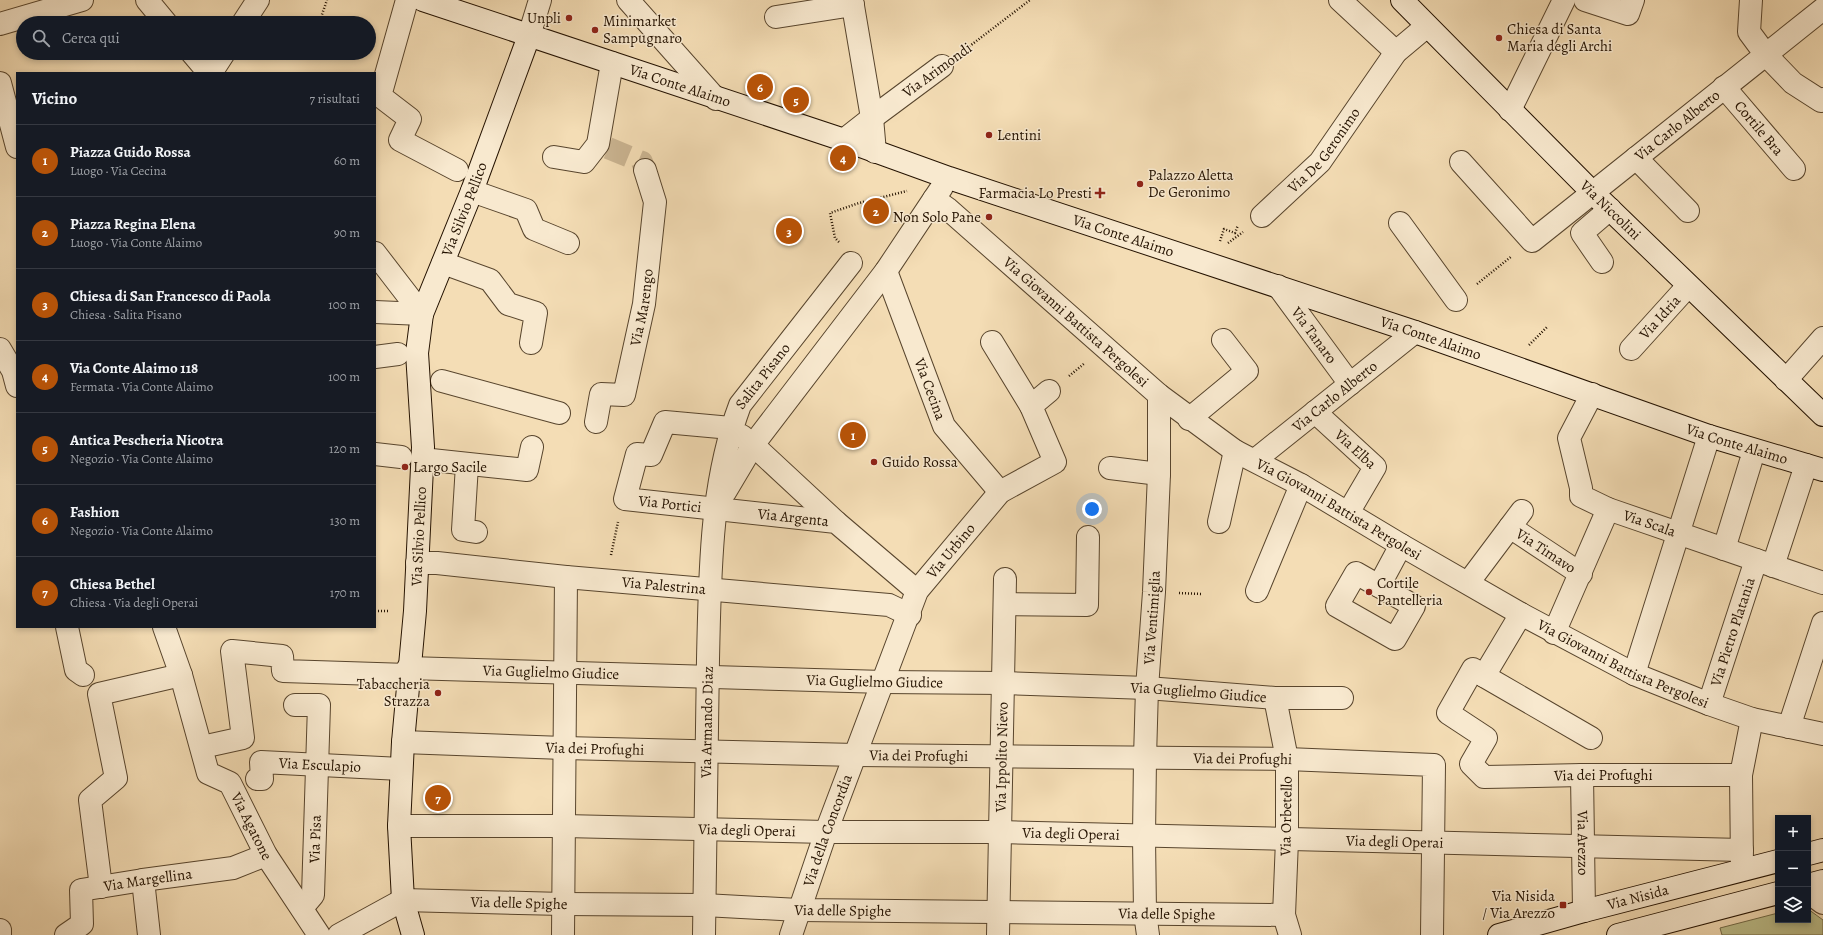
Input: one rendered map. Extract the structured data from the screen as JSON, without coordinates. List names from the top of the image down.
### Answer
{
  "streets": {
    "street": [
      "Via Arimondi",
      "Via Conte Alaimo",
      "Via Carlo Alberto",
      "Cortile Bra",
      "Via De Geronimo",
      "Via Silvio Pellico",
      "Via Niccolini",
      "Via Marengo",
      "Via Idria",
      "Via Giovanni Battista Pergolesi",
      "Via Tanaro",
      "Salita Pisano",
      "Via Cecina",
      "Via Elba",
      "Via Portici",
      "Via Argenta",
      "Via Scala",
      "Via Urbino",
      "Via Timavo",
      "Via Palestrina",
      "Via Ventimiglia",
      "Via Pietro Platania",
      "Via Guglielmo Giudice",
      "Via Armando Diaz",
      "Via dei Profughi",
      "Via Ippolito Nievo",
      "Via Esculapio",
      "Via Orbetello",
      "Via Agatone",
      "Via degli Operai",
      "Via della Concordia",
      "Via Pisa",
      "Via Arezzo",
      "Via Margellina",
      "Via Nisida",
      "Via delle Spighe"
    ]
  },
  "crossings": [
    ["Via Arimondi", "Via Conte Alaimo"],
    ["Via Conte Alaimo", "Via Carlo Alberto"],
    ["Via Conte Alaimo", "Via Silvio Pellico"],
    ["Via Conte Alaimo", "Via Tanaro"],
    ["Via Conte Alaimo", "Via Scala"],
    ["Via Conte Alaimo", "Via Pietro Platania"],
    ["Via Carlo Alberto", "Cortile Bra"],
    ["Via Carlo Alberto", "Via Niccolini"],
    ["Via Carlo Alberto", "Via Giovanni Battista Pergolesi"],
    ["Via Carlo Alberto", "Via Tanaro"],
    ["Via Carlo Alberto", "Via Elba"],
    ["Via De Geronimo", "Via Niccolini"],
    ["Via Silvio Pellico", "Via Palestrina"],
    ["Via Silvio Pellico", "Via Guglielmo Giudice"],
    ["Via Silvio Pellico", "Via dei Profughi"],
    ["Via Silvio Pellico", "Via Esculapio"],
    ["Via Silvio Pellico", "Via degli Operai"],
    ["Via Silvio Pellico", "Via delle Spighe"],
    ["Via Niccolini", "Via Idria"],
    ["Via Giovanni Battista Pergolesi", "Via Elba"],
    ["Via Giovanni Battista Pergolesi", "Via Timavo"],
    ["Via Giovanni Battista Pergolesi", "Via Ventimiglia"],
    ["Via Giovanni Battista Pergolesi", "Via Pietro Platania"],
    ["Salita Pisano", "Via Portici"],
    ["Salita Pisano", "Via Argenta"],
    ["Salita Pisano", "Via Armando Diaz"],
    ["Via Cecina", "Via Urbino"],
    ["Via Portici", "Via Argenta"],
    ["Via Portici", "Via Armando Diaz"],
    ["Via Argenta", "Via Urbino"],
    ["Via Argenta", "Via Armando Diaz"],
    ["Via Scala", "Via Pietro Platania"],
    ["Via Urbino", "Via Palestrina"],
    ["Via Urbino", "Via della Concordia"],
    ["Via Palestrina", "Via Armando Diaz"],
    ["Via Palestrina", "Via della Concordia"],
    ["Via Ventimiglia", "Via Guglielmo Giudice"],
    ["Via Ventimiglia", "Via dei Profughi"],
    ["Via Ventimiglia", "Via degli Operai"],
    ["Via Ventimiglia", "Via delle Spighe"],
    ["Via Guglielmo Giudice", "Via Armando Diaz"],
    ["Via Guglielmo Giudice", "Via Ippolito Nievo"],
    ["Via Guglielmo Giudice", "Via Orbetello"],
    ["Via Guglielmo Giudice", "Via Agatone"],
    ["Via Guglielmo Giudice", "Via della Concordia"],
    ["Via Armando Diaz", "Via dei Profughi"],
    ["Via Armando Diaz", "Via degli Operai"],
    ["Via Armando Diaz", "Via delle Spighe"],
    ["Via dei Profughi", "Via Ippolito Nievo"],
    ["Via dei Profughi", "Via Orbetello"],
    ["Via dei Profughi", "Via degli Operai"],
    ["Via dei Profughi", "Via della Concordia"],
    ["Via dei Profughi", "Via Arezzo"],
    ["Via Ippolito Nievo", "Via degli Operai"],
    ["Via Ippolito Nievo", "Via delle Spighe"],
    ["Via Esculapio", "Via Pisa"],
    ["Via Orbetello", "Via degli Operai"],
    ["Via Orbetello", "Via delle Spighe"],
    ["Via Agatone", "Via Pisa"],
    ["Via Agatone", "Via Margellina"],
    ["Via degli Operai", "Via della Concordia"],
    ["Via degli Operai", "Via Arezzo"],
    ["Via degli Operai", "Via Nisida"],
    ["Via della Concordia", "Via delle Spighe"],
    ["Via Arezzo", "Via Nisida"]
  ],
  "places": {
    "other": [
      "Unpli",
      "Minimarket Sampugnaro",
      "Chiesa di Santa Maria degli Archi",
      "Lentini",
      "Palazzo Aletta De Geronimo",
      "Non Solo Pane",
      "Guido Rossa",
      "Largo Sacile",
      "Cortile Pantelleria",
      "Tabaccheria Strazza"
    ],
    "health": ["Farmacia Lo Presti"],
    "transit": ["Via Nisida / Via Arezzo"]
  },
  "page": {
    "search": "Cerca qui",
    "pins": [
      "6",
      "5",
      "4",
      "2",
      "3",
      "1",
      "7"
    ],
    "heading": ["Vicino", "7 risultati"],
    "list": [
      {
        "mark": "1",
        "name": "Piazza Guido Rossa",
        "note": "Luogo · Via Cecina",
        "value": "60 m"
      },
      {
        "mark": "2",
        "name": "Piazza Regina Elena",
        "note": "Luogo · Via Conte Alaimo",
        "value": "90 m"
      },
      {
        "mark": "3",
        "name": "Chiesa di San Francesco di Paola",
        "note": "Chiesa · Salita Pisano",
        "value": "100 m"
      },
      {
        "mark": "4",
        "name": "Via Conte Alaimo 118",
        "note": "Fermata · Via Conte Alaimo",
        "value": "100 m"
      },
      {
        "mark": "5",
        "name": "Antica Pescheria Nicotra",
        "note": "Negozio · Via Conte Alaimo",
        "value": "120 m"
      },
      {
        "mark": "6",
        "name": "Fashion",
        "note": "Negozio · Via Conte Alaimo",
        "value": "130 m"
      },
      {
        "mark": "7",
        "name": "Chiesa Bethel",
        "note": "Chiesa · Via degli Operai",
        "value": "170 m"
      }
    ],
    "map_buttons": ["+", "−"]
  }
}
